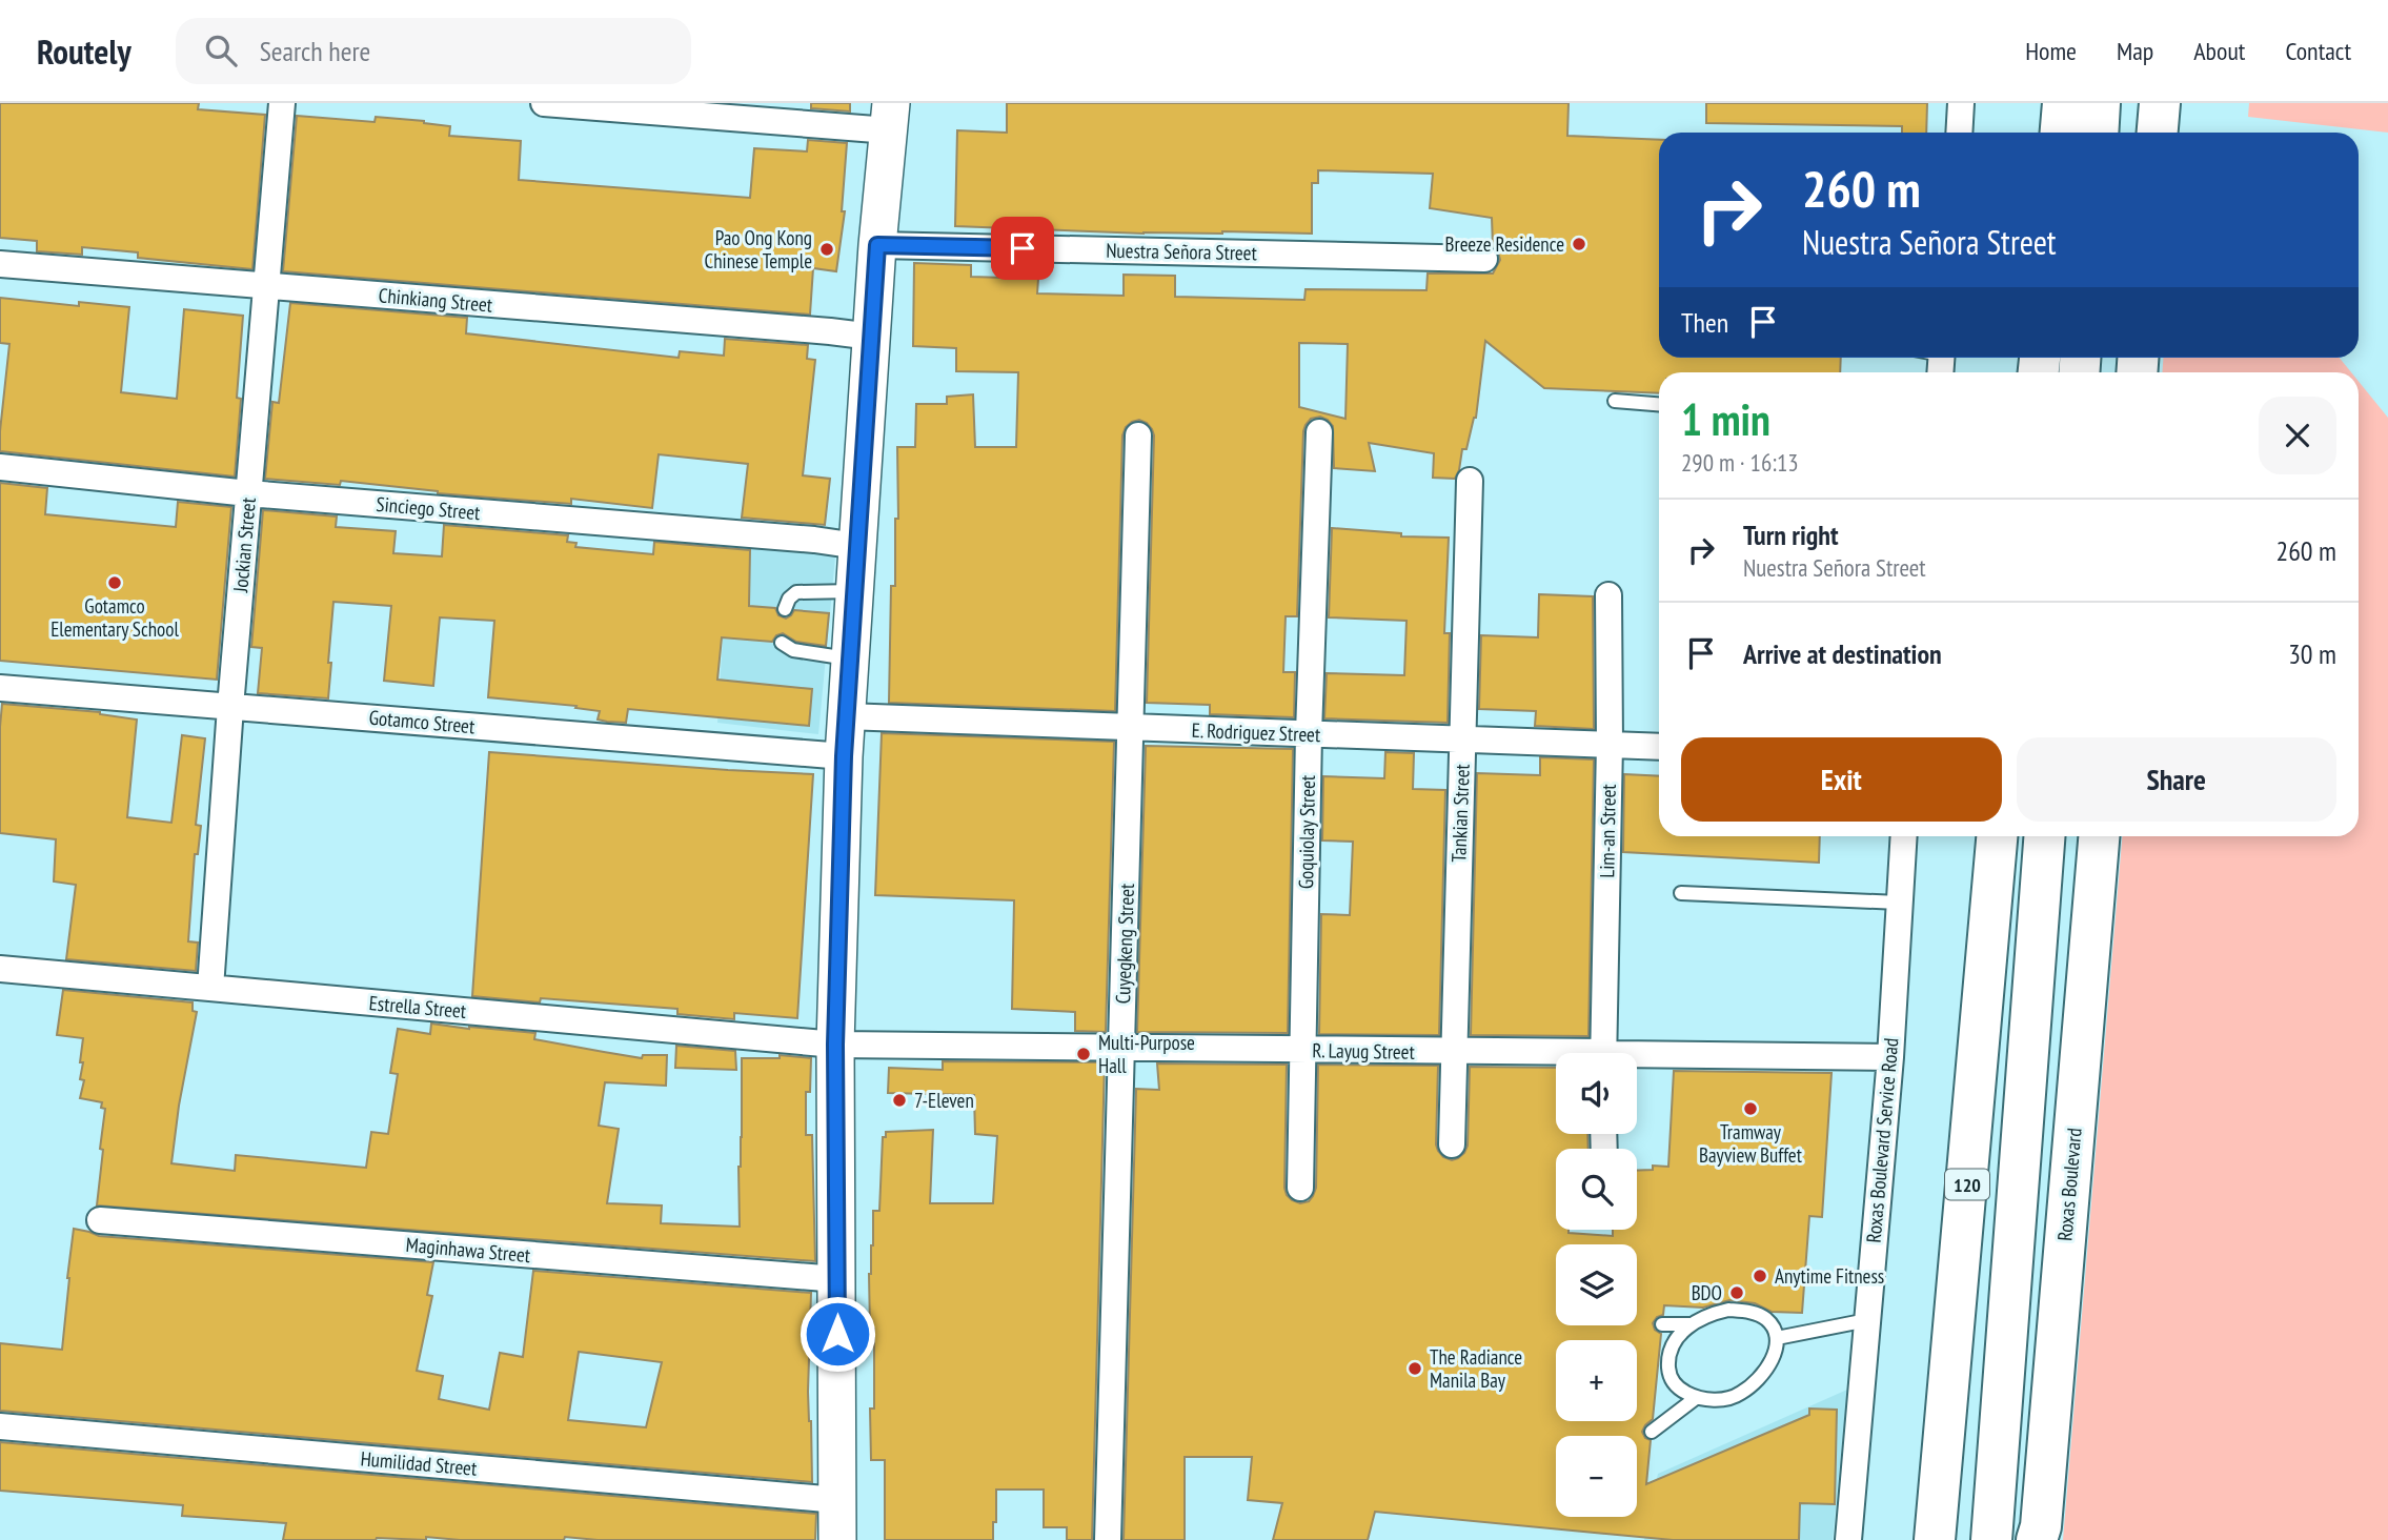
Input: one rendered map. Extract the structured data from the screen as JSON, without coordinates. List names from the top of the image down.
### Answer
{
  "streets": {
    "main road": ["120", "Roxas Boulevard"],
    "street": [
      "Nuestra Señora Street",
      "Chinkiang Street",
      "Sinciego Street",
      "Jockian Street",
      "Gotamco Street",
      "E. Rodriguez Street",
      "Tankian Street",
      "Lim-an Street",
      "Goquiolay Street",
      "Cuyegkeng Street",
      "Estrella Street",
      "R. Layug Street",
      "Roxas Boulevard Service Road",
      "Maginhawa Street",
      "Humilidad Street"
    ]
  },
  "crossings": [
    ["Chinkiang Street", "Jockian Street"],
    ["Sinciego Street", "Jockian Street"],
    ["Jockian Street", "Gotamco Street"],
    ["Jockian Street", "Estrella Street"],
    ["E. Rodriguez Street", "Tankian Street"],
    ["E. Rodriguez Street", "Lim-an Street"],
    ["E. Rodriguez Street", "Goquiolay Street"],
    ["E. Rodriguez Street", "Cuyegkeng Street"],
    ["Tankian Street", "R. Layug Street"],
    ["Goquiolay Street", "R. Layug Street"],
    ["Cuyegkeng Street", "R. Layug Street"],
    ["Estrella Street", "R. Layug Street"],
    ["R. Layug Street", "Roxas Boulevard Service Road"]
  ],
  "places": [
    "Breeze Residence",
    "Pao Ong Kong Chinese Temple",
    "Gotamco Elementary School",
    "Multi-Purpose Hall",
    "7-Eleven",
    "Tramway Bayview Buffet",
    "Anytime Fitness",
    "BDO",
    "The Radiance Manila Bay"
  ],
  "page": {
    "header": "Routely",
    "search": "Search here",
    "nav": [
      "Home",
      "Map",
      "About",
      "Contact"
    ],
    "turn": ["260 m", "Nuestra Señora Street"],
    "then": "Then",
    "heading": ["1 min", "290 m · 16:13"],
    "list": [
      {
        "name": "Turn right",
        "note": "Nuestra Señora Street",
        "value": "260 m"
      },
      {
        "name": "Arrive at destination",
        "value": "30 m"
      }
    ],
    "buttons": ["Exit", "Share"],
    "map_buttons": ["+", "−"]
  }
}
